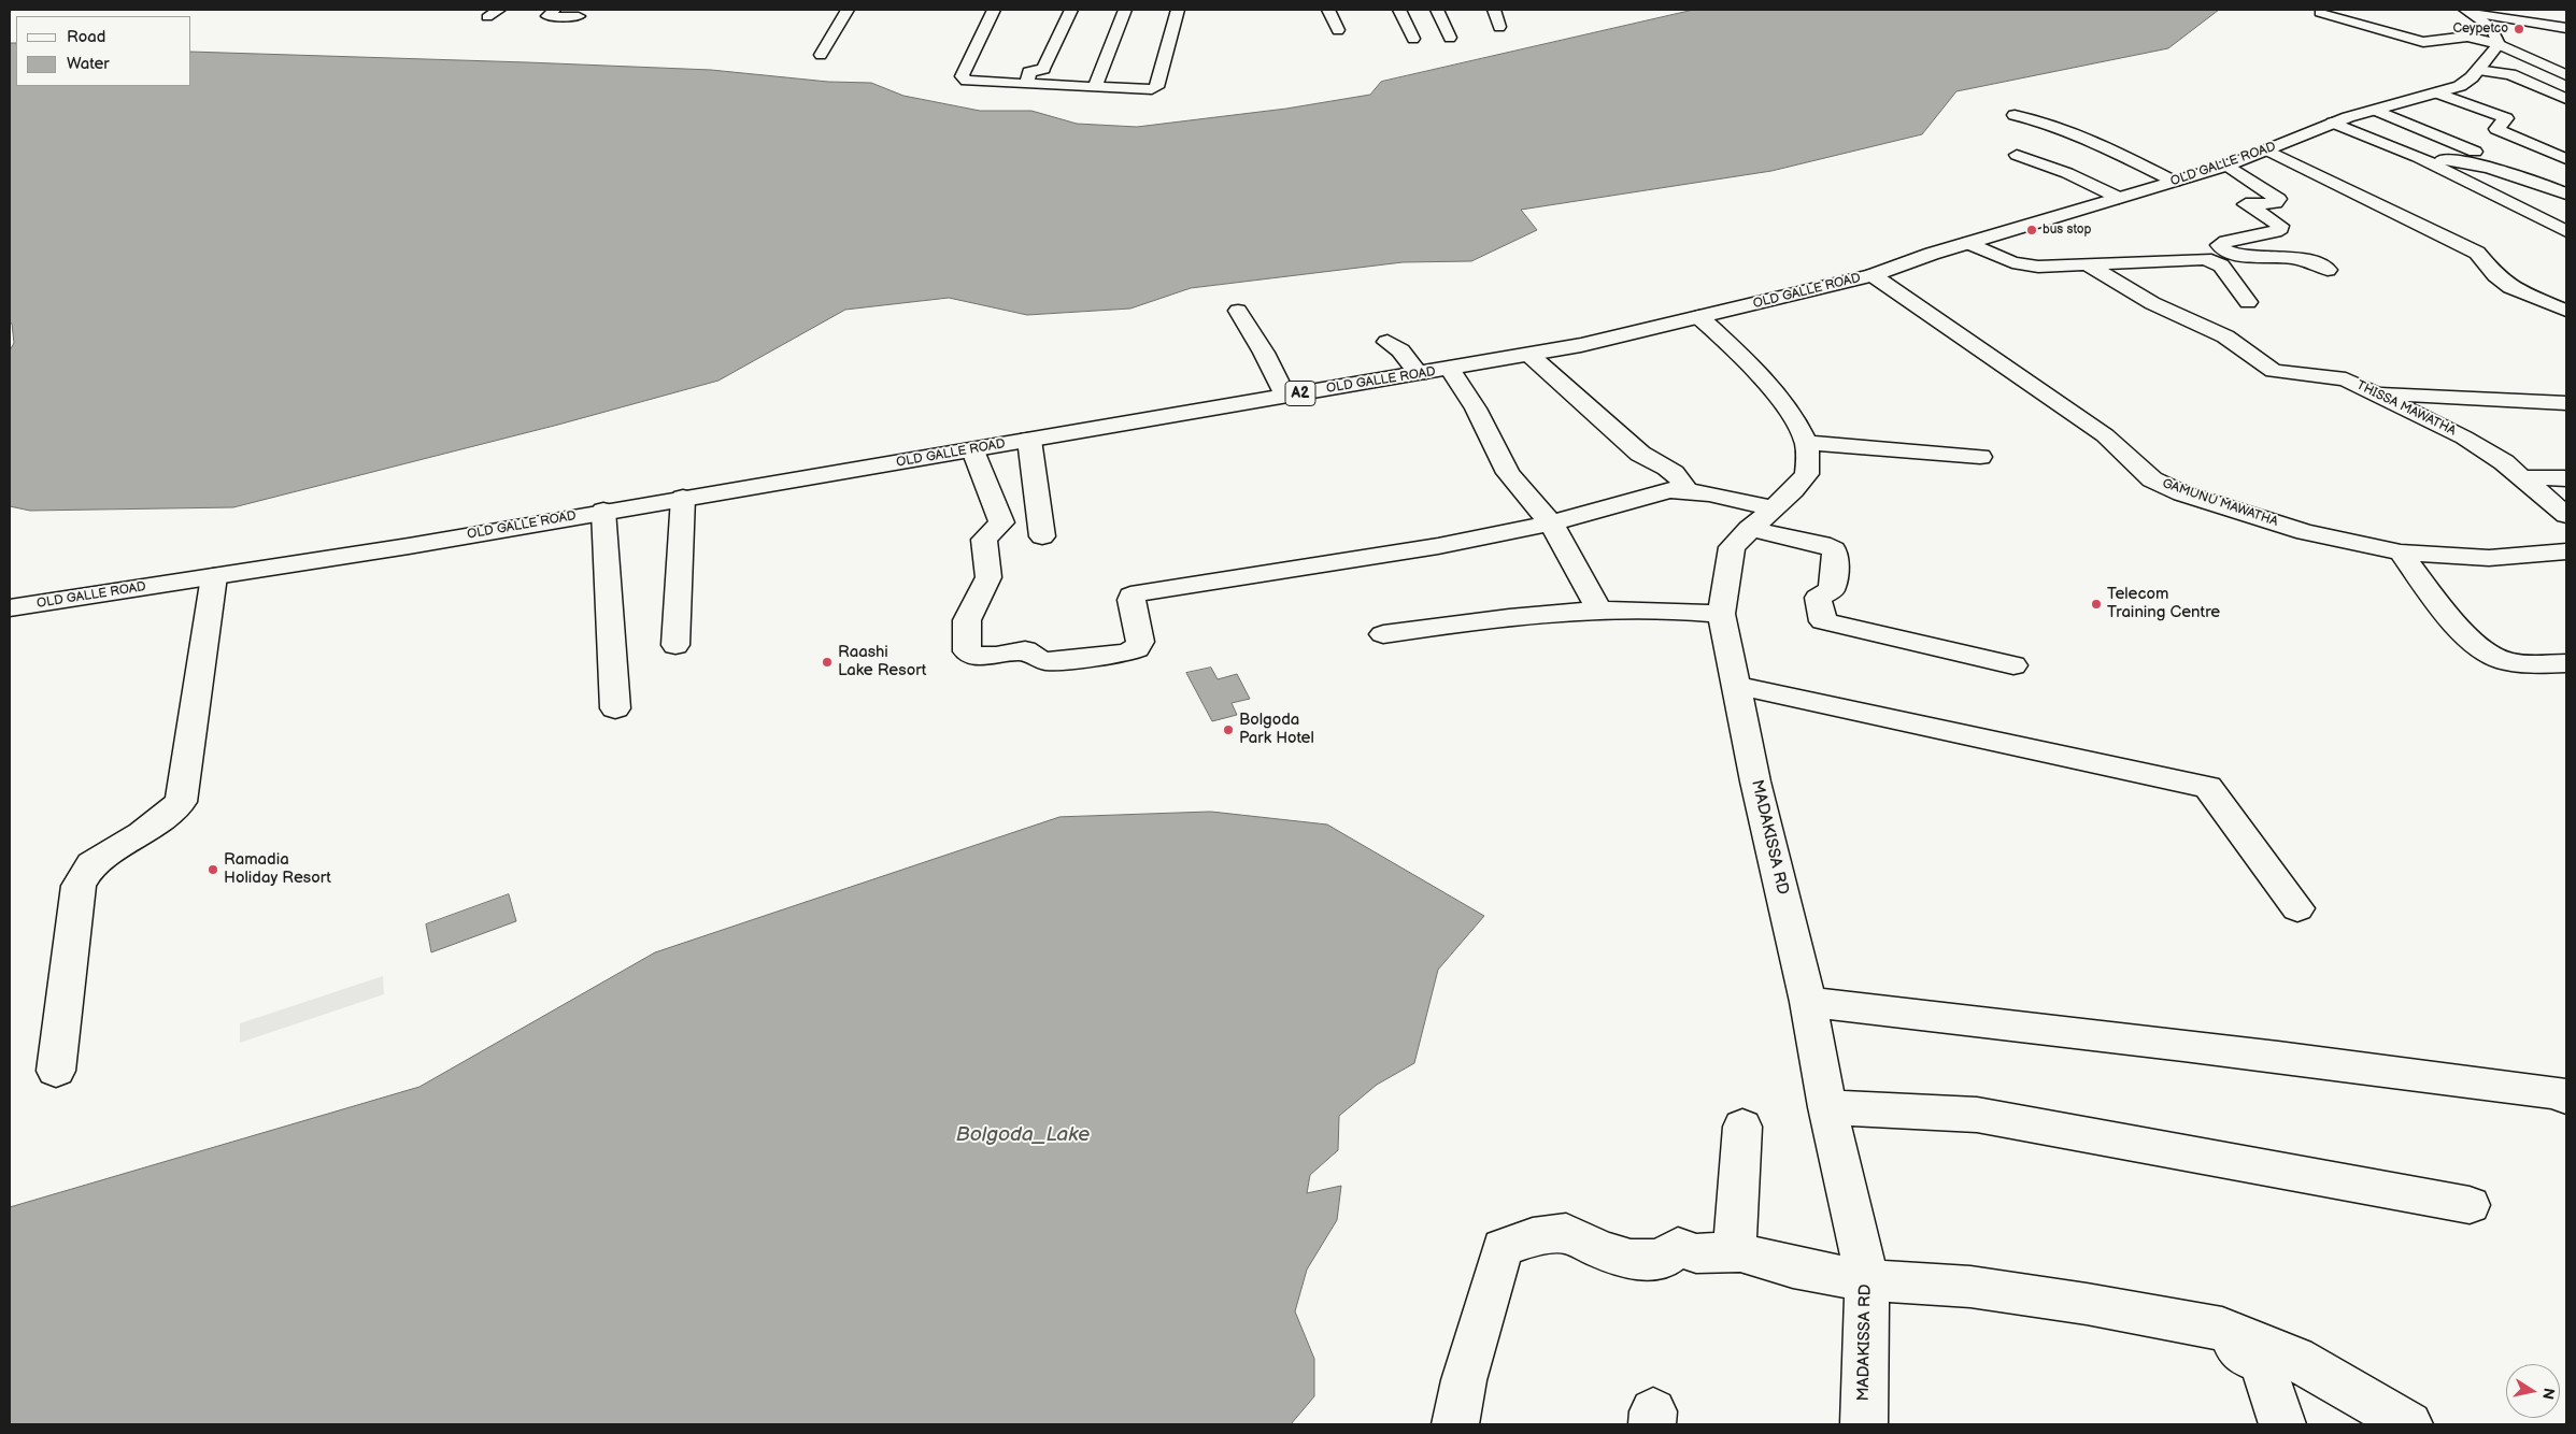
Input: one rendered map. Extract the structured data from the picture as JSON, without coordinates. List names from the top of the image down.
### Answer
{
  "streets": {
    "main road": [
      "OLD GALLE ROAD",
      "A2",
      "THISSA MAWATHA",
      "GAMUNU MAWATHA",
      "MADAKISSA RD"
    ]
  },
  "crossings": [
    ["OLD GALLE ROAD", "GAMUNU MAWATHA"],
    ["OLD GALLE ROAD", "MADAKISSA RD"]
  ],
  "water": ["Bolgoda_Lake"],
  "places": [
    "Ceypetco",
    "bus stop",
    "Telecom Training Centre",
    "Raashi Lake Resort",
    "Bolgoda Park Hotel",
    "Ramadia Holiday Resort"
  ],
  "legend": ["Road", "Water"],
  "north": "right"
}
